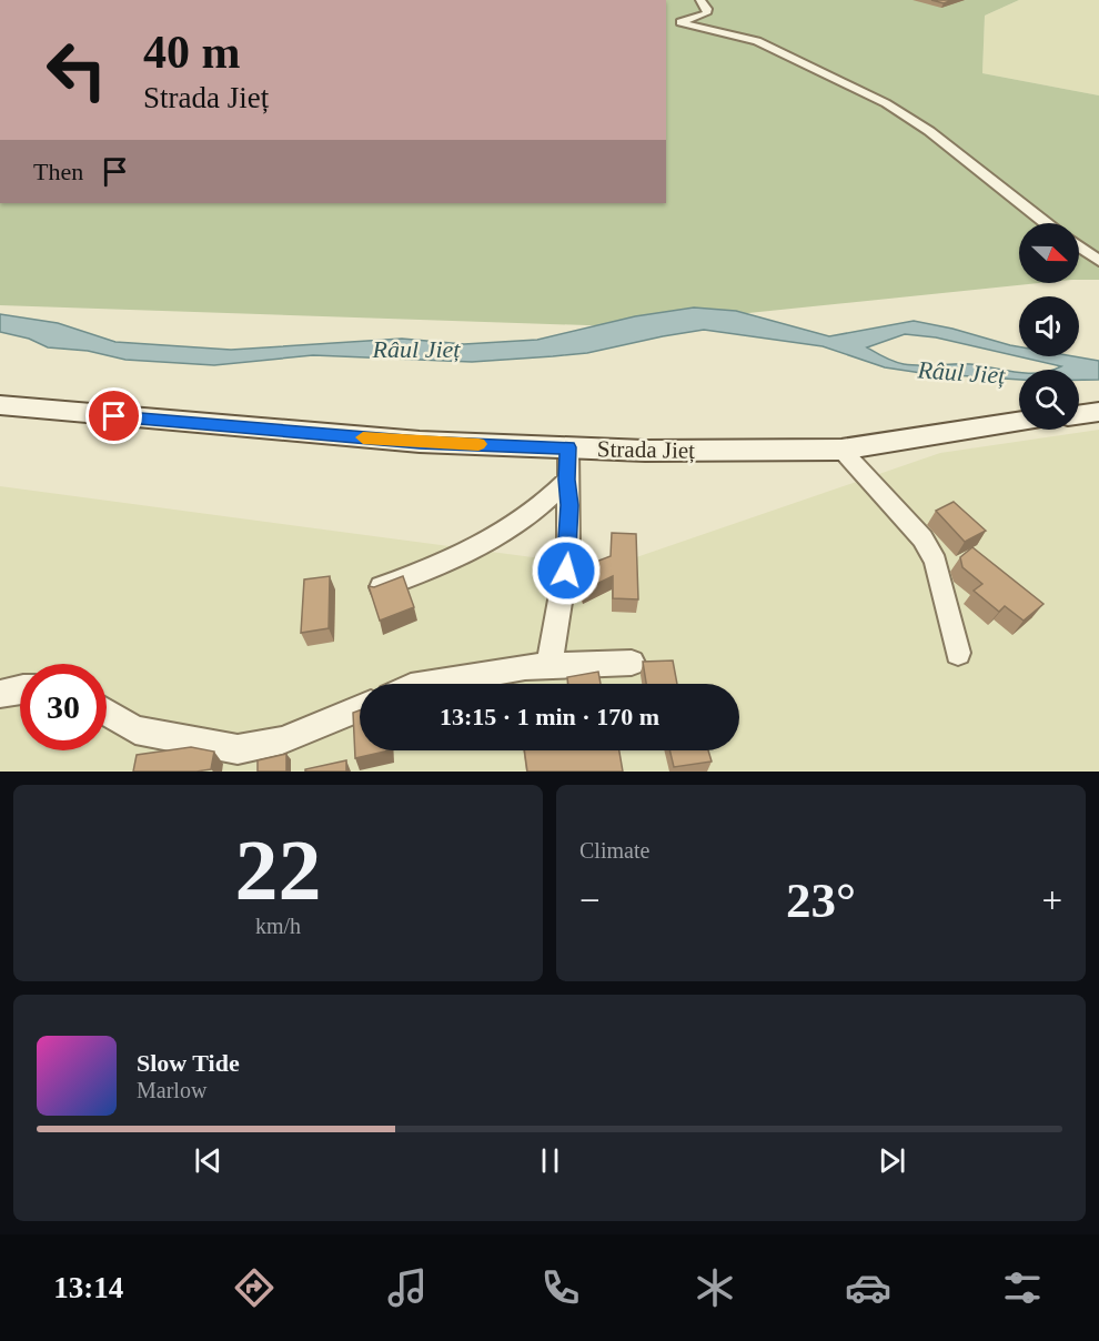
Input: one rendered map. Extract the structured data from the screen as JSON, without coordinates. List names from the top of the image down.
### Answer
{
  "streets": {
    "main road": ["Strada Jieț"]
  },
  "water": ["Râul Jieț"],
  "north": "right",
  "page": {
    "turn": ["40 m", "Strada Jieț"],
    "then": "Then",
    "limit": "30",
    "trip": "13:15 · 1 min · 170 m",
    "tile": [
      ["22", "km/h"],
      "Climate"
    ],
    "heat": ["−", "23°", "+"],
    "song": ["Slow Tide", "Marlow"],
    "tabs": "13:14"
  }
}
